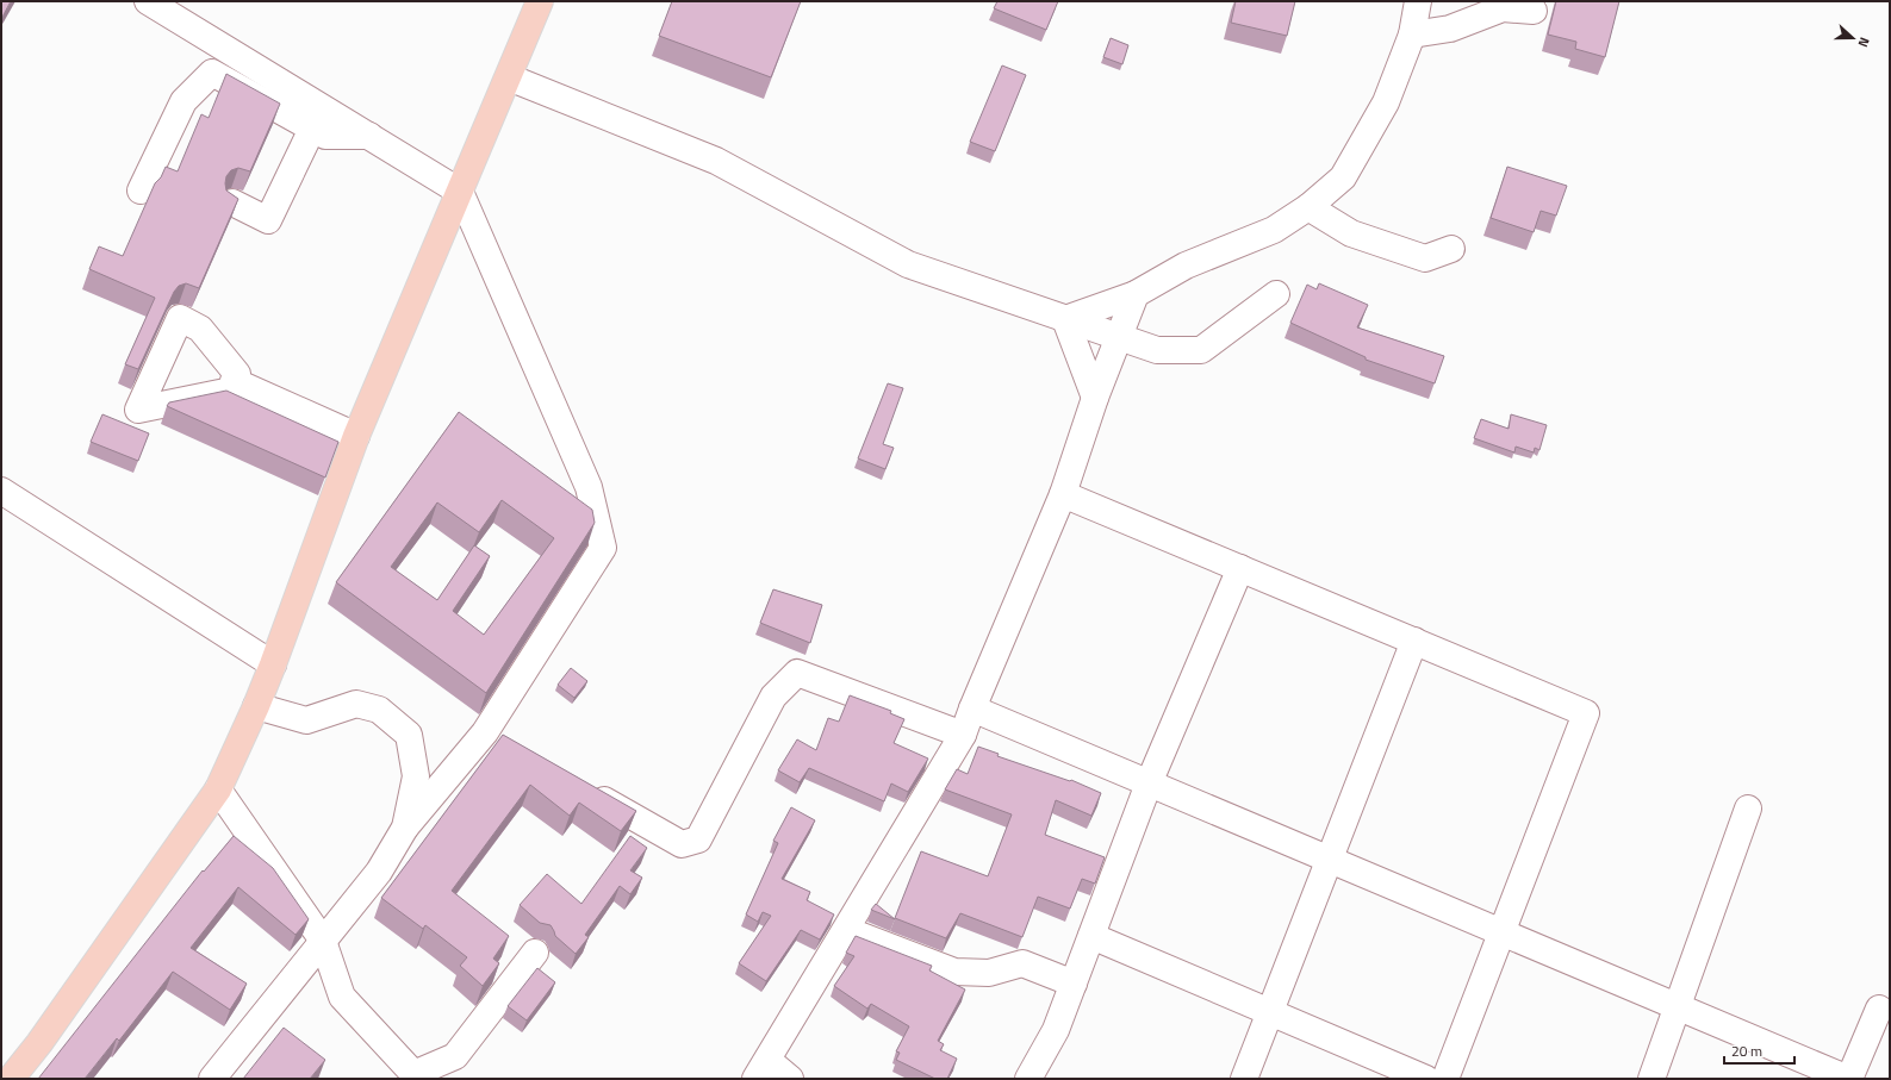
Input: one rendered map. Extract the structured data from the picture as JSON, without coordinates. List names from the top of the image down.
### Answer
{
  "scale_bar": "20 m",
  "north": "right"
}
